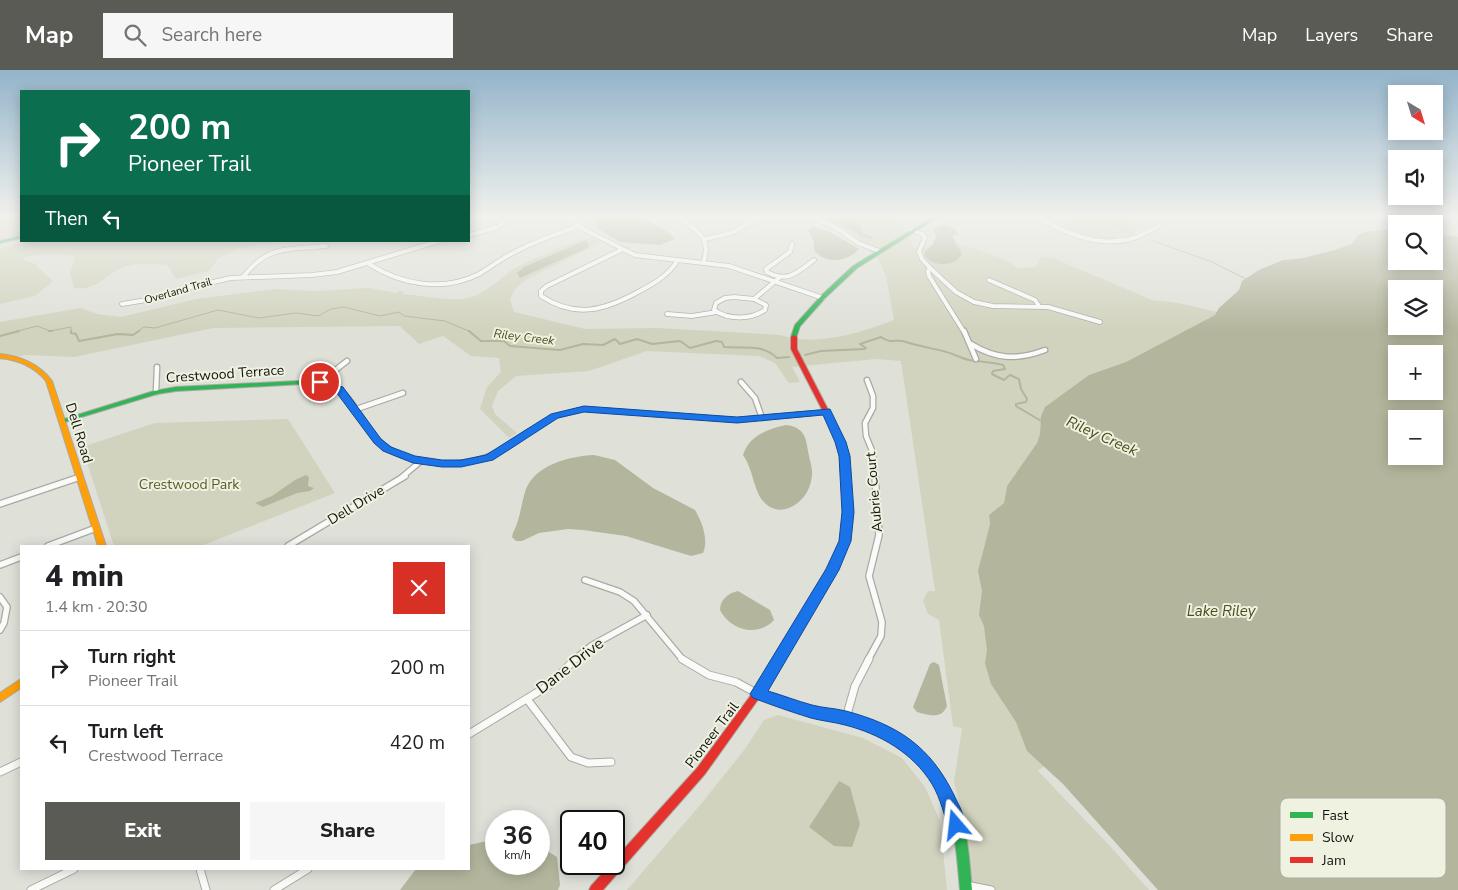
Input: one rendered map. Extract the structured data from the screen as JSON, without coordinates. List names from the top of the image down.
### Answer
{
  "streets": {
    "street": [
      "Overland Trail",
      "Crestwood Terrace",
      "Dell Road",
      "Aubrie Court",
      "Dell Drive",
      "Dane Drive",
      "Pioneer Trail"
    ]
  },
  "crossings": [
    ["Crestwood Terrace", "Dell Road"],
    ["Crestwood Terrace", "Dell Drive"],
    ["Crestwood Terrace", "Pioneer Trail"]
  ],
  "water": ["Riley Creek", "Lake Riley"],
  "parks": ["Crestwood Park"],
  "legend": ["Fast", "Slow", "Jam"],
  "north": "bottom right",
  "page": {
    "header": "Map",
    "search": "Search here",
    "nav": ["Map", "Layers", "Share"],
    "map_buttons": ["+", "−"],
    "turn": ["200 m", "Pioneer Trail"],
    "then": "Then",
    "heading": ["4 min", "1.4 km · 20:30"],
    "list": [
      {
        "name": "Turn right",
        "note": "Pioneer Trail",
        "value": "200 m"
      },
      {
        "name": "Turn left",
        "note": "Crestwood Terrace",
        "value": "420 m"
      }
    ],
    "buttons": ["Exit", "Share"],
    "speed": "36 km/h",
    "limit": "40"
  }
}
